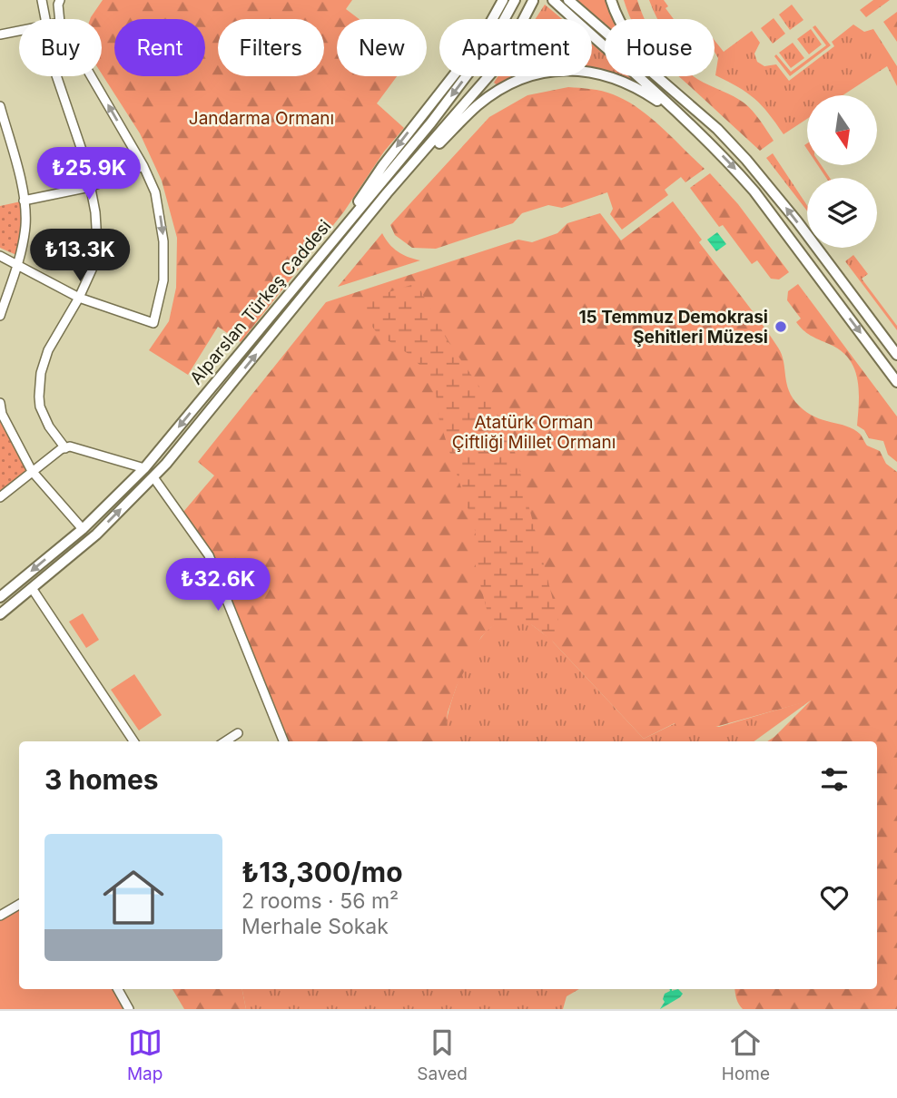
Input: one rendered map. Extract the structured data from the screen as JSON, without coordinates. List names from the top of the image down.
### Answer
{
  "streets": {
    "main road": ["Alparslan Türkeş Caddesi"]
  },
  "parks": ["Jandarma Ormanı", "Atatürk Orman Çiftliği Millet Ormanı"],
  "places": ["15 Temmuz Demokrasi Şehitleri Müzesi"],
  "north": "bottom",
  "page": {
    "chip": [
      "Buy",
      "Rent",
      "Filters",
      "New",
      "Apartment",
      "House"
    ],
    "price": ["₺25.9K", "₺13.3K", "₺32.6K"],
    "heading": "3 homes",
    "list": [
      {
        "name": "₺13,300/mo",
        "note": "2 rooms · 56 m² · Merhale Sokak"
      }
    ],
    "tabs": ["Map", "Saved", "Home"]
  }
}
